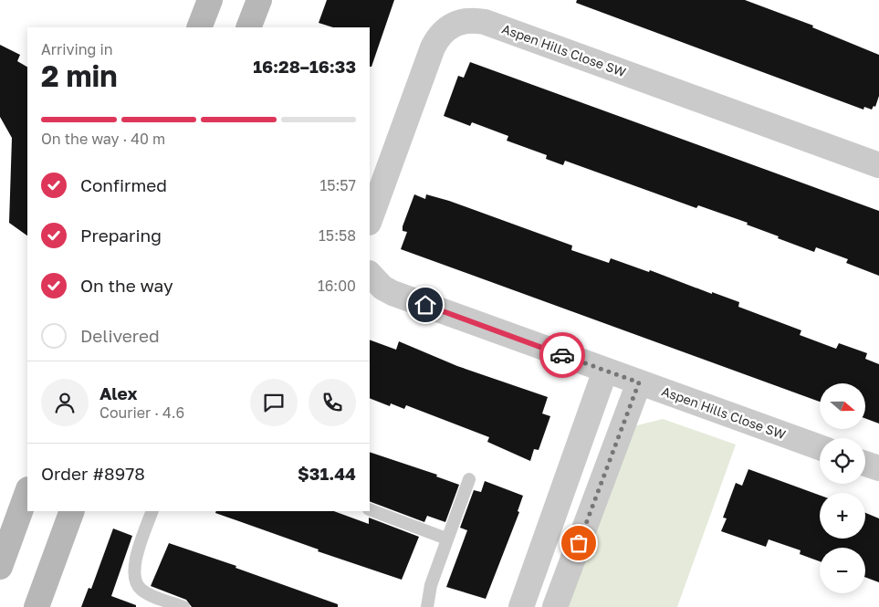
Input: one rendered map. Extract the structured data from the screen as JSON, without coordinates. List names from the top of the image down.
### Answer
{
  "streets": {
    "street": ["Aspen Hills Close SW"]
  },
  "north": "right",
  "page": {
    "heading": ["2 min", "Arriving in", "16:28–16:33"],
    "panel": [
      "Alex",
      "Courier · 4.6",
      "Order #8978",
      "$31.44"
    ],
    "bar": "On the way · 40 m",
    "list": [
      ["Confirmed", "15:57"],
      ["Preparing", "15:58"],
      ["On the way", "16:00"],
      "Delivered"
    ],
    "map_buttons": ["+", "−"]
  }
}
